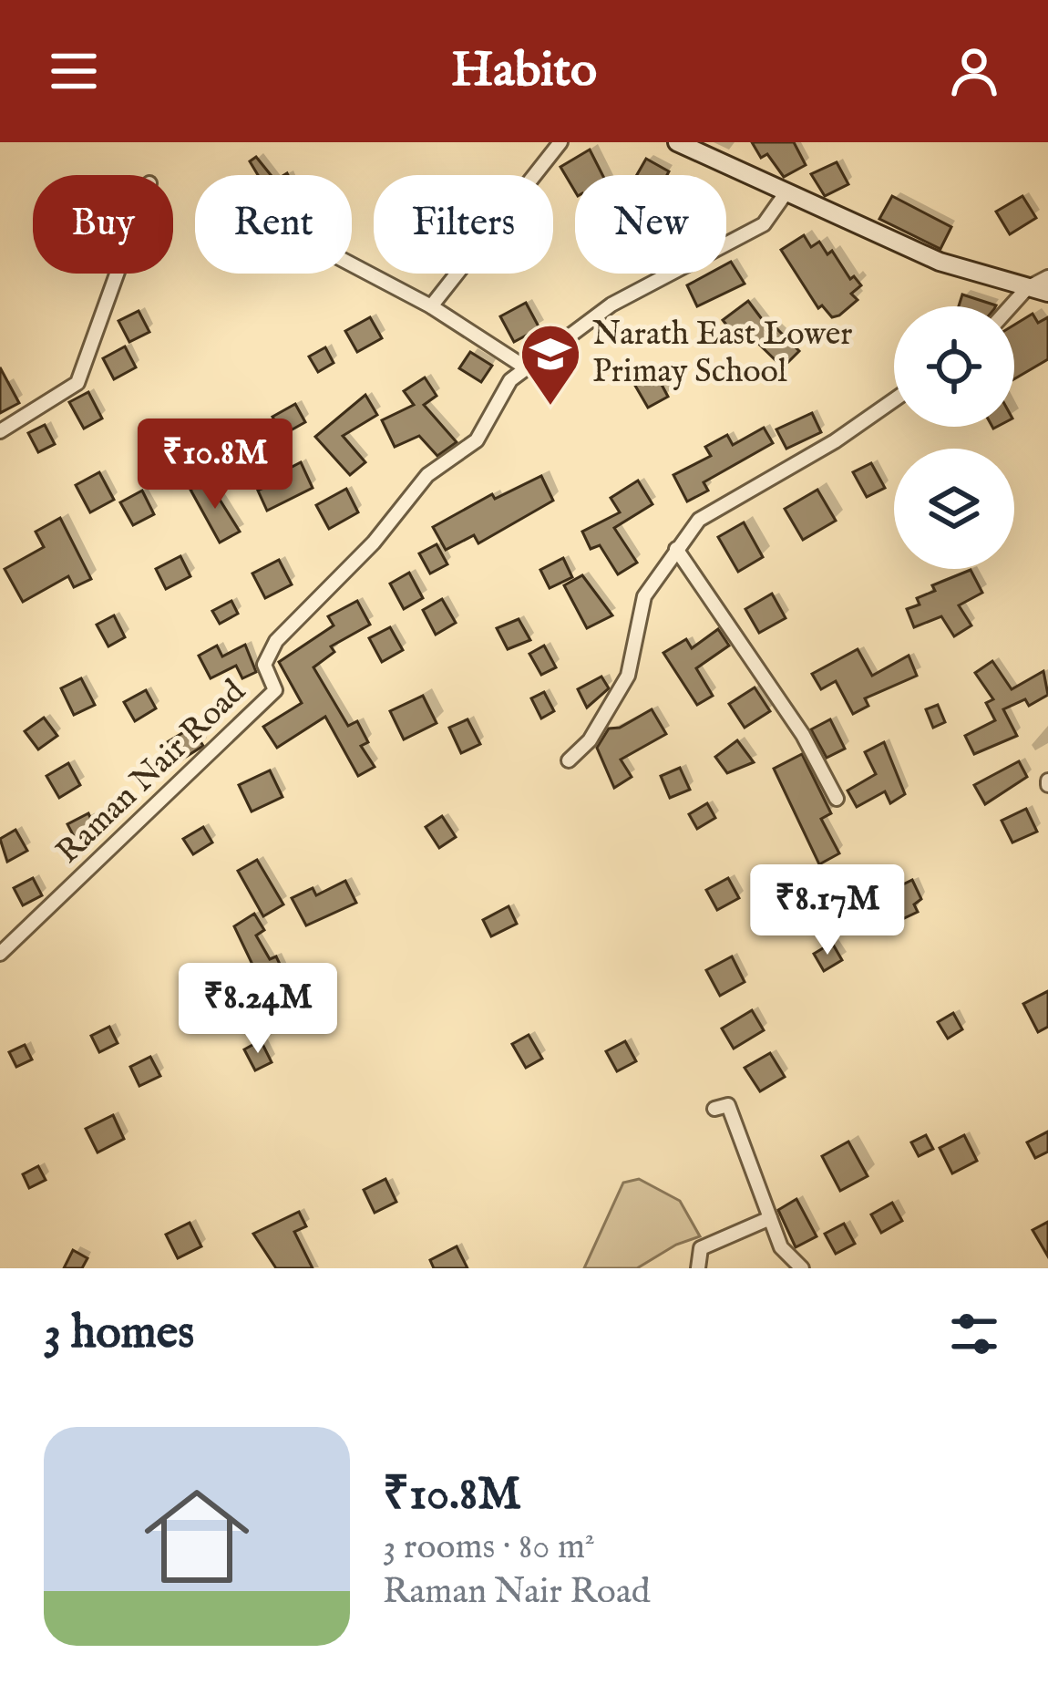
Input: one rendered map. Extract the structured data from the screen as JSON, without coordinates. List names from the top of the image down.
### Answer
{
  "streets": {
    "street": ["Raman Nair Road"]
  },
  "places": {
    "school or university": ["Narath East Lower Primay School"]
  },
  "page": {
    "header": "Habito",
    "chip": [
      "Buy",
      "Rent",
      "Filters",
      "New"
    ],
    "price": ["₹10.8M", "₹8.17M", "₹8.24M"],
    "heading": "3 homes",
    "list": [
      {
        "name": "₹10.8M",
        "note": "3 rooms · 80 m² · Raman Nair Road"
      }
    ]
  }
}
